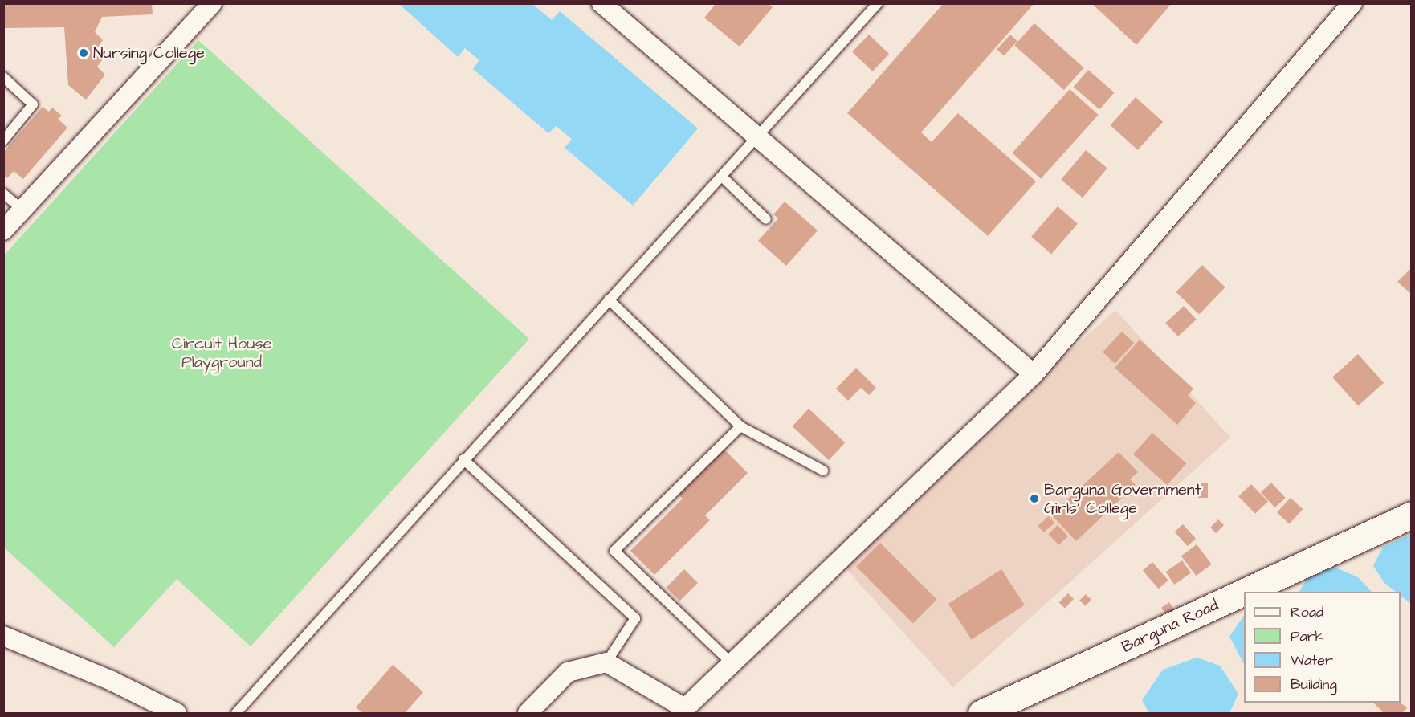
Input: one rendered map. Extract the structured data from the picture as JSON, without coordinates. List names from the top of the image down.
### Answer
{
  "streets": {
    "main road": ["Barguna Road"]
  },
  "parks": ["Circuit House Playground"],
  "places": ["Nursing College", "Barguna Government Girls' College"],
  "legend": [
    "Road",
    "Park",
    "Water",
    "Building"
  ]
}
